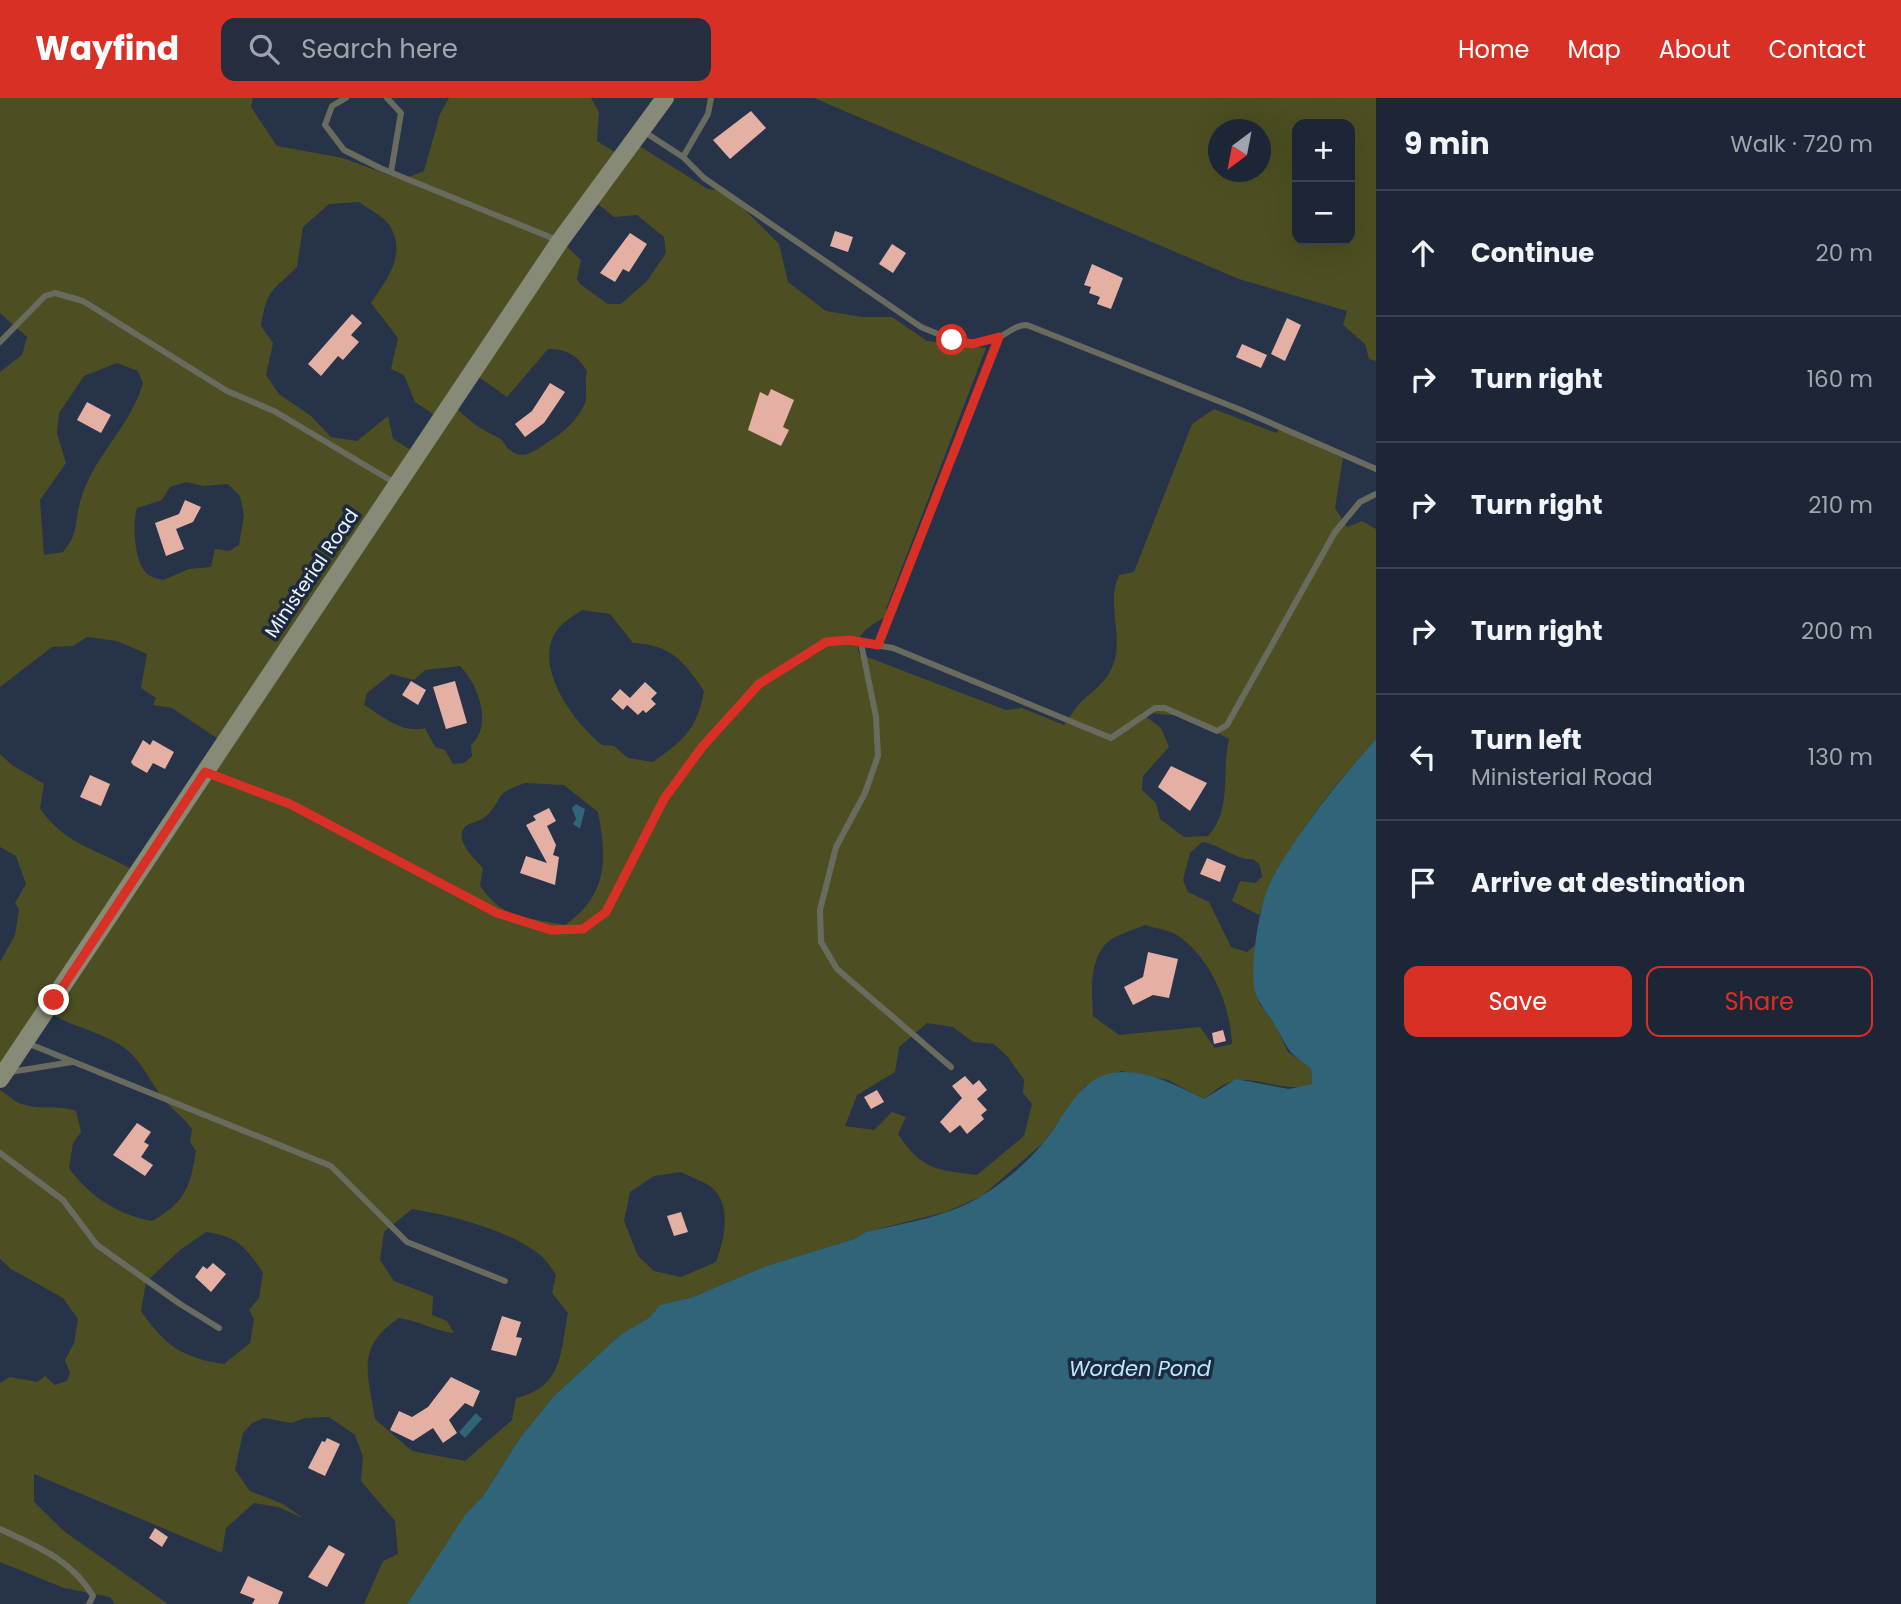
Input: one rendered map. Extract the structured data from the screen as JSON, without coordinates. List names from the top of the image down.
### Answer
{
  "streets": {
    "main road": ["Ministerial Road"]
  },
  "water": ["Worden Pond"],
  "north": "bottom left",
  "page": {
    "header": "Wayfind",
    "search": "Search here",
    "nav": [
      "Home",
      "Map",
      "About",
      "Contact"
    ],
    "heading": ["9 min", "Walk · 720 m"],
    "map_buttons": ["+", "−"],
    "list": [
      ["Continue", "20 m"],
      ["Turn right", "160 m"],
      ["Turn right", "210 m"],
      ["Turn right", "200 m"],
      ["Turn left", "Ministerial Road", "130 m"],
      "Arrive at destination"
    ],
    "buttons": ["Save", "Share"]
  }
}
